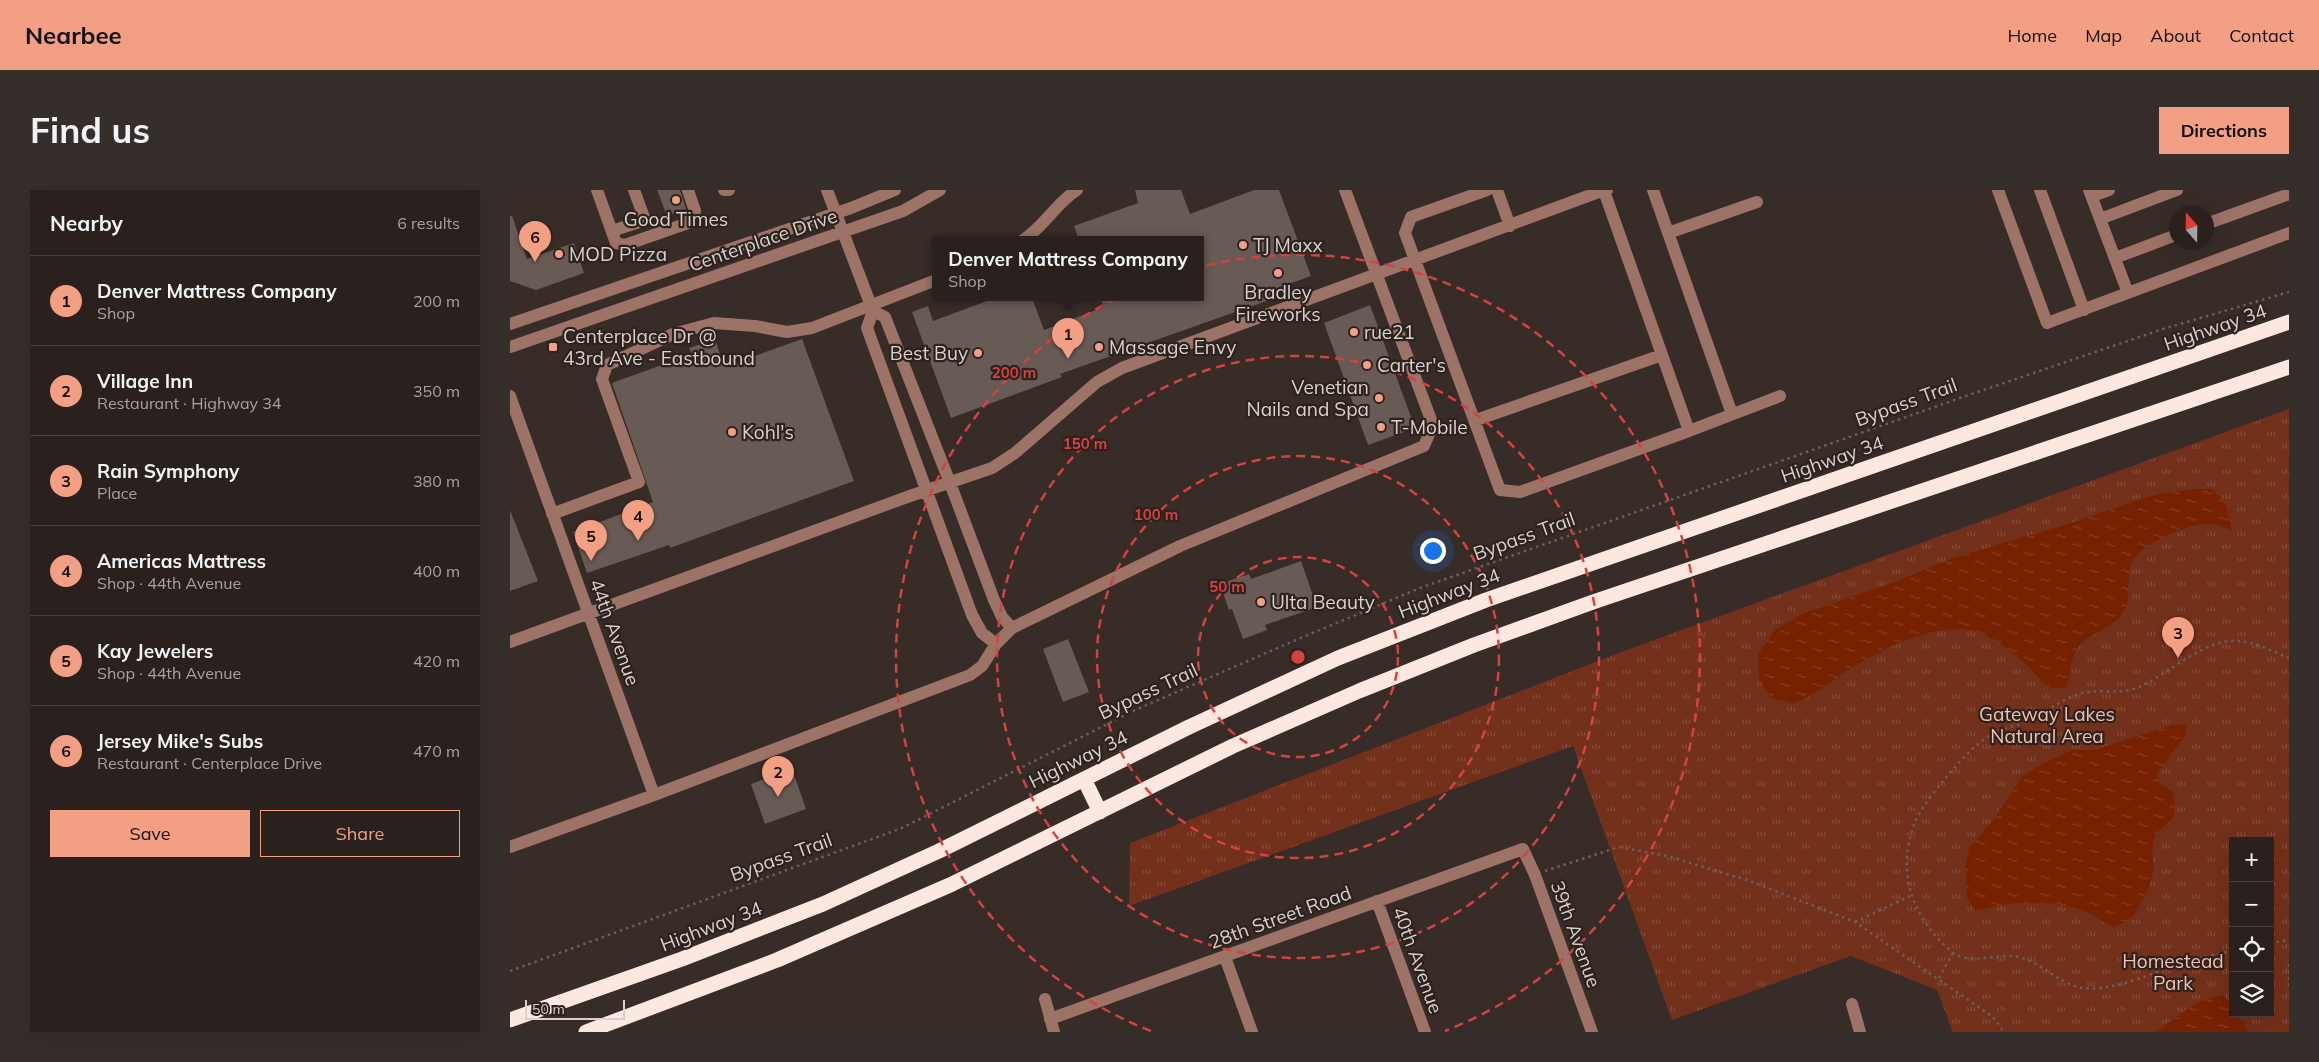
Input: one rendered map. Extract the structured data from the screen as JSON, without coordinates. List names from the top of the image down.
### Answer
{
  "streets": {
    "highway": ["Highway 34"],
    "street": [
      "Centerplace Drive",
      "44th Avenue",
      "28th Street Road",
      "39th Avenue",
      "40th Avenue"
    ],
    "path": ["Bypass Trail"]
  },
  "crossings": [
    ["28th Street Road", "39th Avenue"],
    ["28th Street Road", "40th Avenue"]
  ],
  "parks": ["Gateway Lakes Natural Area", "Homestead Park"],
  "places": {
    "other": [
      "Good Times",
      "TJ Maxx",
      "MOD Pizza",
      "Bradley Fireworks",
      "rue21",
      "Massage Envy",
      "Best Buy",
      "Carter's",
      "Venetian Nails and Spa",
      "T-Mobile",
      "Kohl's",
      "Ulta Beauty"
    ],
    "transit": ["Centerplace Dr @ 43rd Ave - Eastbound"]
  },
  "scale_bar": "50 m",
  "north": "top",
  "page": {
    "header": "Nearbee",
    "nav": [
      "Home",
      "Map",
      "About",
      "Contact"
    ],
    "buttons": [
      "Directions",
      ["Save", "Share"]
    ],
    "title": "Find us",
    "heading": ["Nearby", "6 results"],
    "pins": [
      "6",
      "1",
      "4",
      "5",
      "3",
      "2"
    ],
    "popup": ["Denver Mattress Company", "Shop"],
    "list": [
      {
        "mark": "1",
        "name": "Denver Mattress Company",
        "note": "Shop",
        "value": "200 m"
      },
      {
        "mark": "2",
        "name": "Village Inn",
        "note": "Restaurant · Highway 34",
        "value": "350 m"
      },
      {
        "mark": "3",
        "name": "Rain Symphony",
        "note": "Place",
        "value": "380 m"
      },
      {
        "mark": "4",
        "name": "Americas Mattress",
        "note": "Shop · 44th Avenue",
        "value": "400 m"
      },
      {
        "mark": "5",
        "name": "Kay Jewelers",
        "note": "Shop · 44th Avenue",
        "value": "420 m"
      },
      {
        "mark": "6",
        "name": "Jersey Mike's Subs",
        "note": "Restaurant · Centerplace Drive",
        "value": "470 m"
      }
    ],
    "map_buttons": ["+", "−"],
    "scale": "50 m"
  },
  "rings": [
    "200 m",
    "150 m",
    "100 m",
    "50 m"
  ]
}
